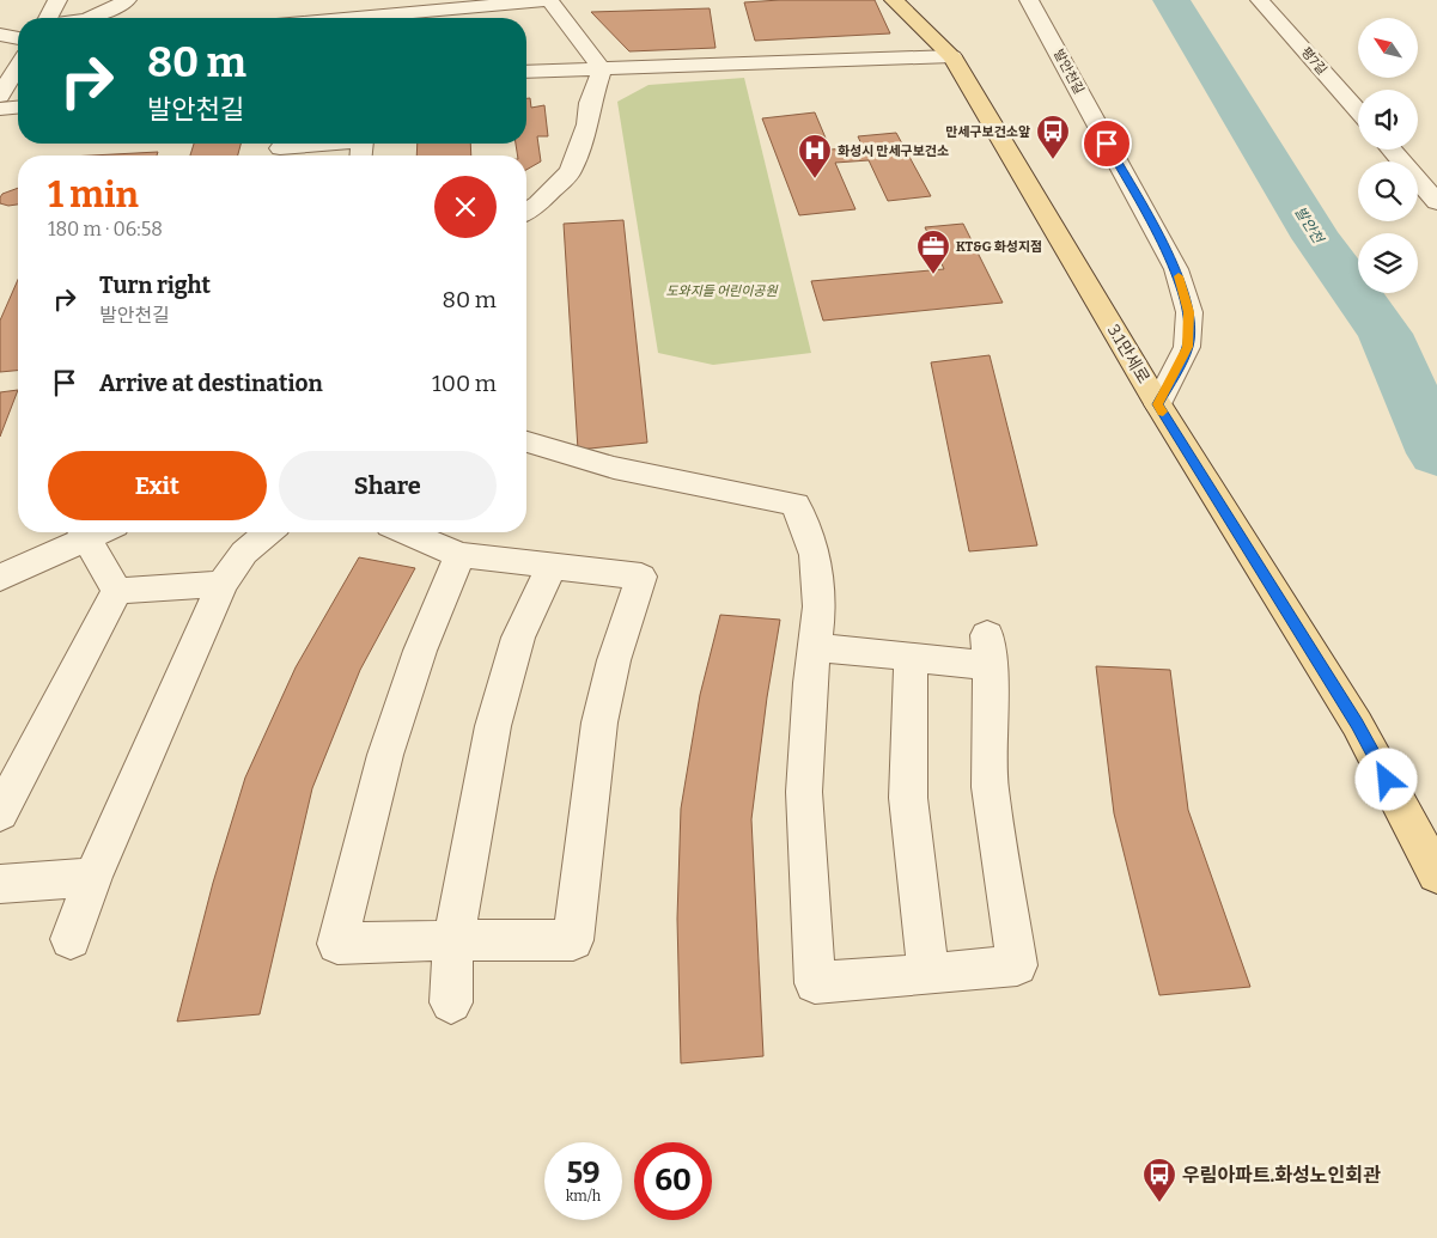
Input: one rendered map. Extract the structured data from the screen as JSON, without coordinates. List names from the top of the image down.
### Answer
{
  "streets": {
    "main road": ["3.1만세로"],
    "street": ["평7길", "발안천길"]
  },
  "crossings": [
    ["발안천길", "3.1만세로"]
  ],
  "water": ["발안천"],
  "parks": ["도와지들 어린이공원"],
  "places": {
    "bus stop": ["만세구보건소앞", "우림아파트.화성노인회관"],
    "hospital": ["화성시 만세구보건소"],
    "office": ["KT&G 화성지점"]
  },
  "north": "top left",
  "page": {
    "turn": ["80 m", "발안천길"],
    "heading": ["1 min", "180 m · 06:58"],
    "list": [
      {
        "name": "Turn right",
        "note": "발안천길",
        "value": "80 m"
      },
      {
        "name": "Arrive at destination",
        "value": "100 m"
      }
    ],
    "buttons": ["Exit", "Share"],
    "speed": "59 km/h",
    "limit": "60"
  }
}
